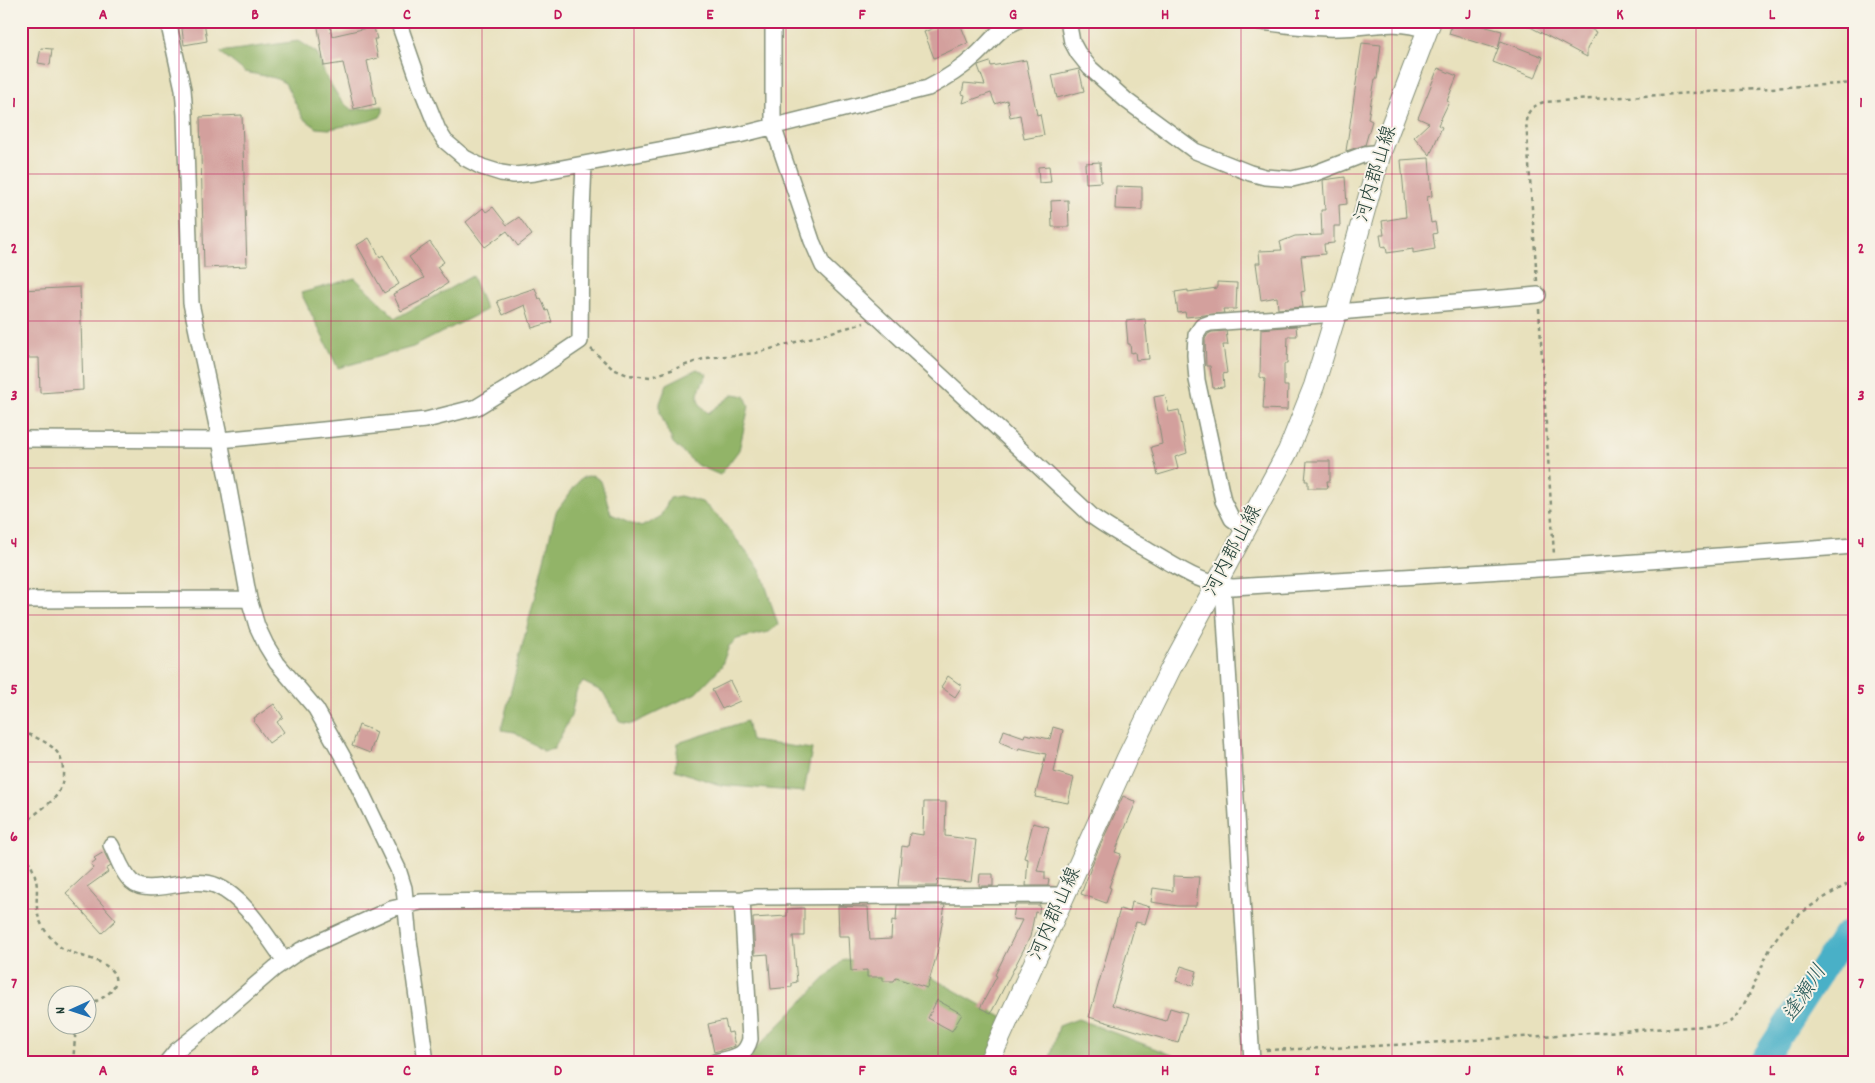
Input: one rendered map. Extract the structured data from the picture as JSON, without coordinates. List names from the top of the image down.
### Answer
{
  "streets": {
    "main road": ["河内郡山線"]
  },
  "water": ["逢瀬川"],
  "north": "left",
  "grid": {
    "columns": [
      "A",
      "B",
      "C",
      "D",
      "E",
      "F",
      "G",
      "H",
      "I",
      "J",
      "K",
      "L"
    ],
    "rows": [
      "1",
      "2",
      "3",
      "4",
      "5",
      "6",
      "7"
    ]
  }
}
